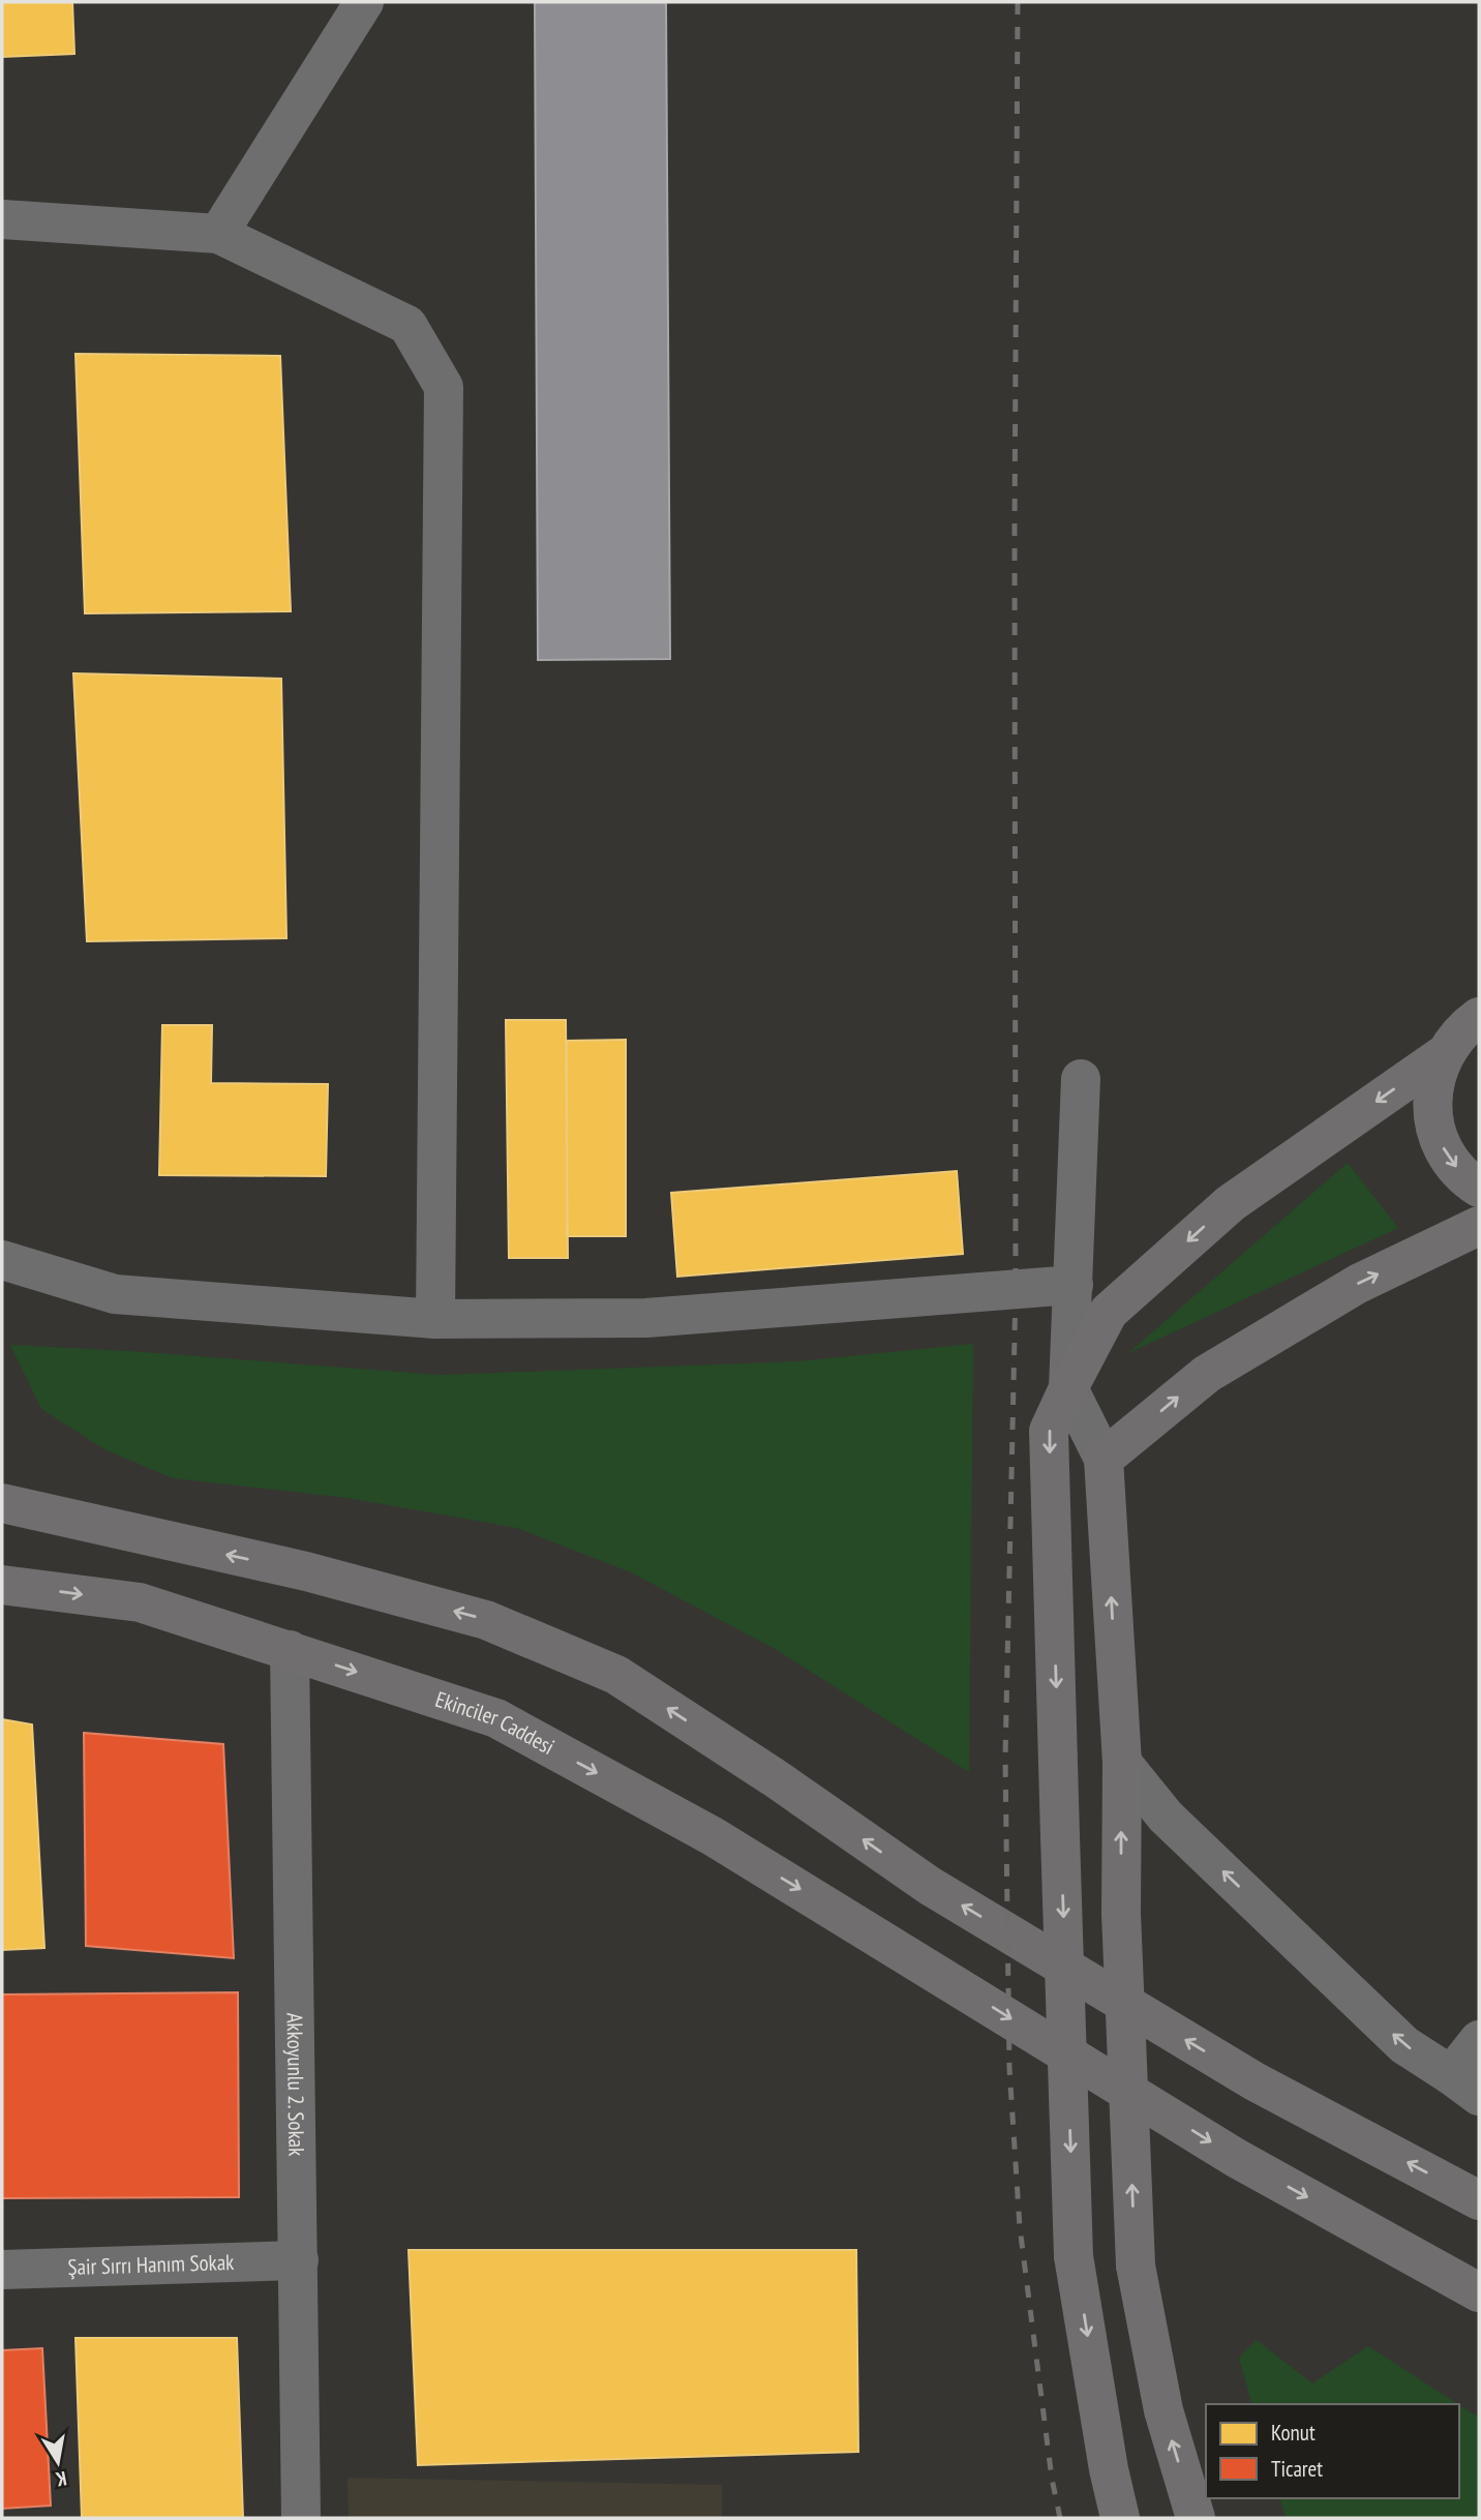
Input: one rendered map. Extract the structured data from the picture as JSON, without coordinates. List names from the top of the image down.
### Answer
{
  "streets": {
    "main road": ["Ekinciler Caddesi"],
    "street": ["Akkoyunlu 2. Sokak", "Şair Sırrı Hanım Sokak"]
  },
  "crossings": [
    ["Ekinciler Caddesi", "Akkoyunlu 2. Sokak"],
    ["Akkoyunlu 2. Sokak", "Şair Sırrı Hanım Sokak"]
  ],
  "legend": ["Konut", "Ticaret"],
  "north": "bottom"
}
